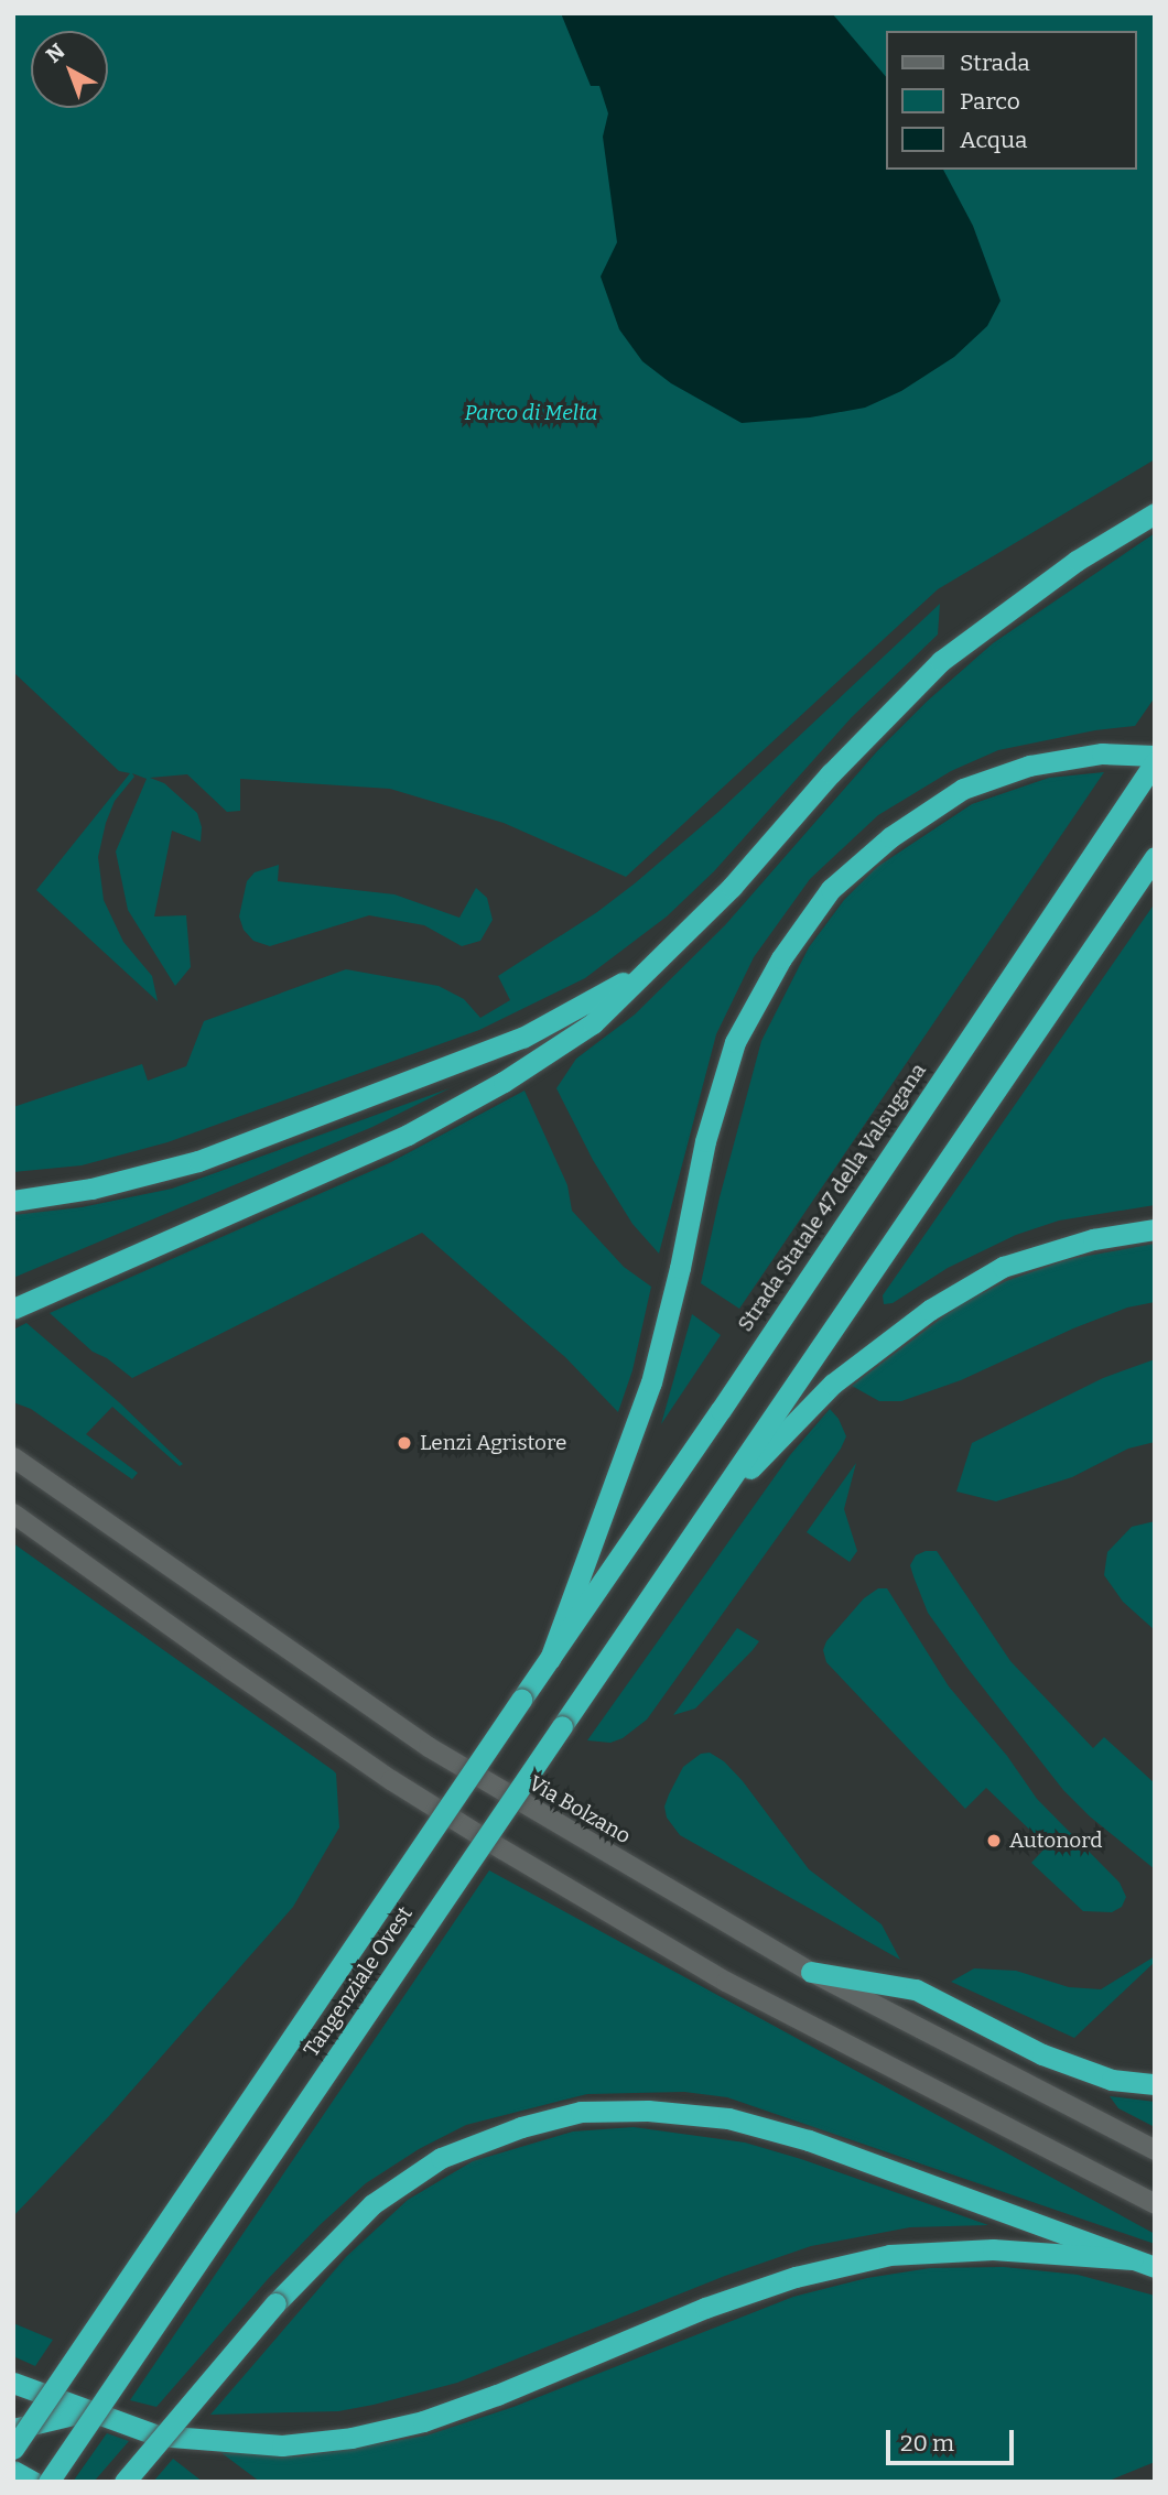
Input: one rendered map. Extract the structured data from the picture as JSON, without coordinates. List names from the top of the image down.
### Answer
{
  "streets": {
    "highway": ["Strada Statale 47 della Valsugana", "Tangenziale Ovest"],
    "main road": ["Via Bolzano"]
  },
  "crossings": [
    ["Strada Statale 47 della Valsugana", "Tangenziale Ovest"]
  ],
  "parks": ["Parco di Melta"],
  "places": ["Lenzi Agristore", "Autonord"],
  "legend": ["Strada", "Parco", "Acqua"],
  "scale_bar": "20 m",
  "north": "top left"
}
